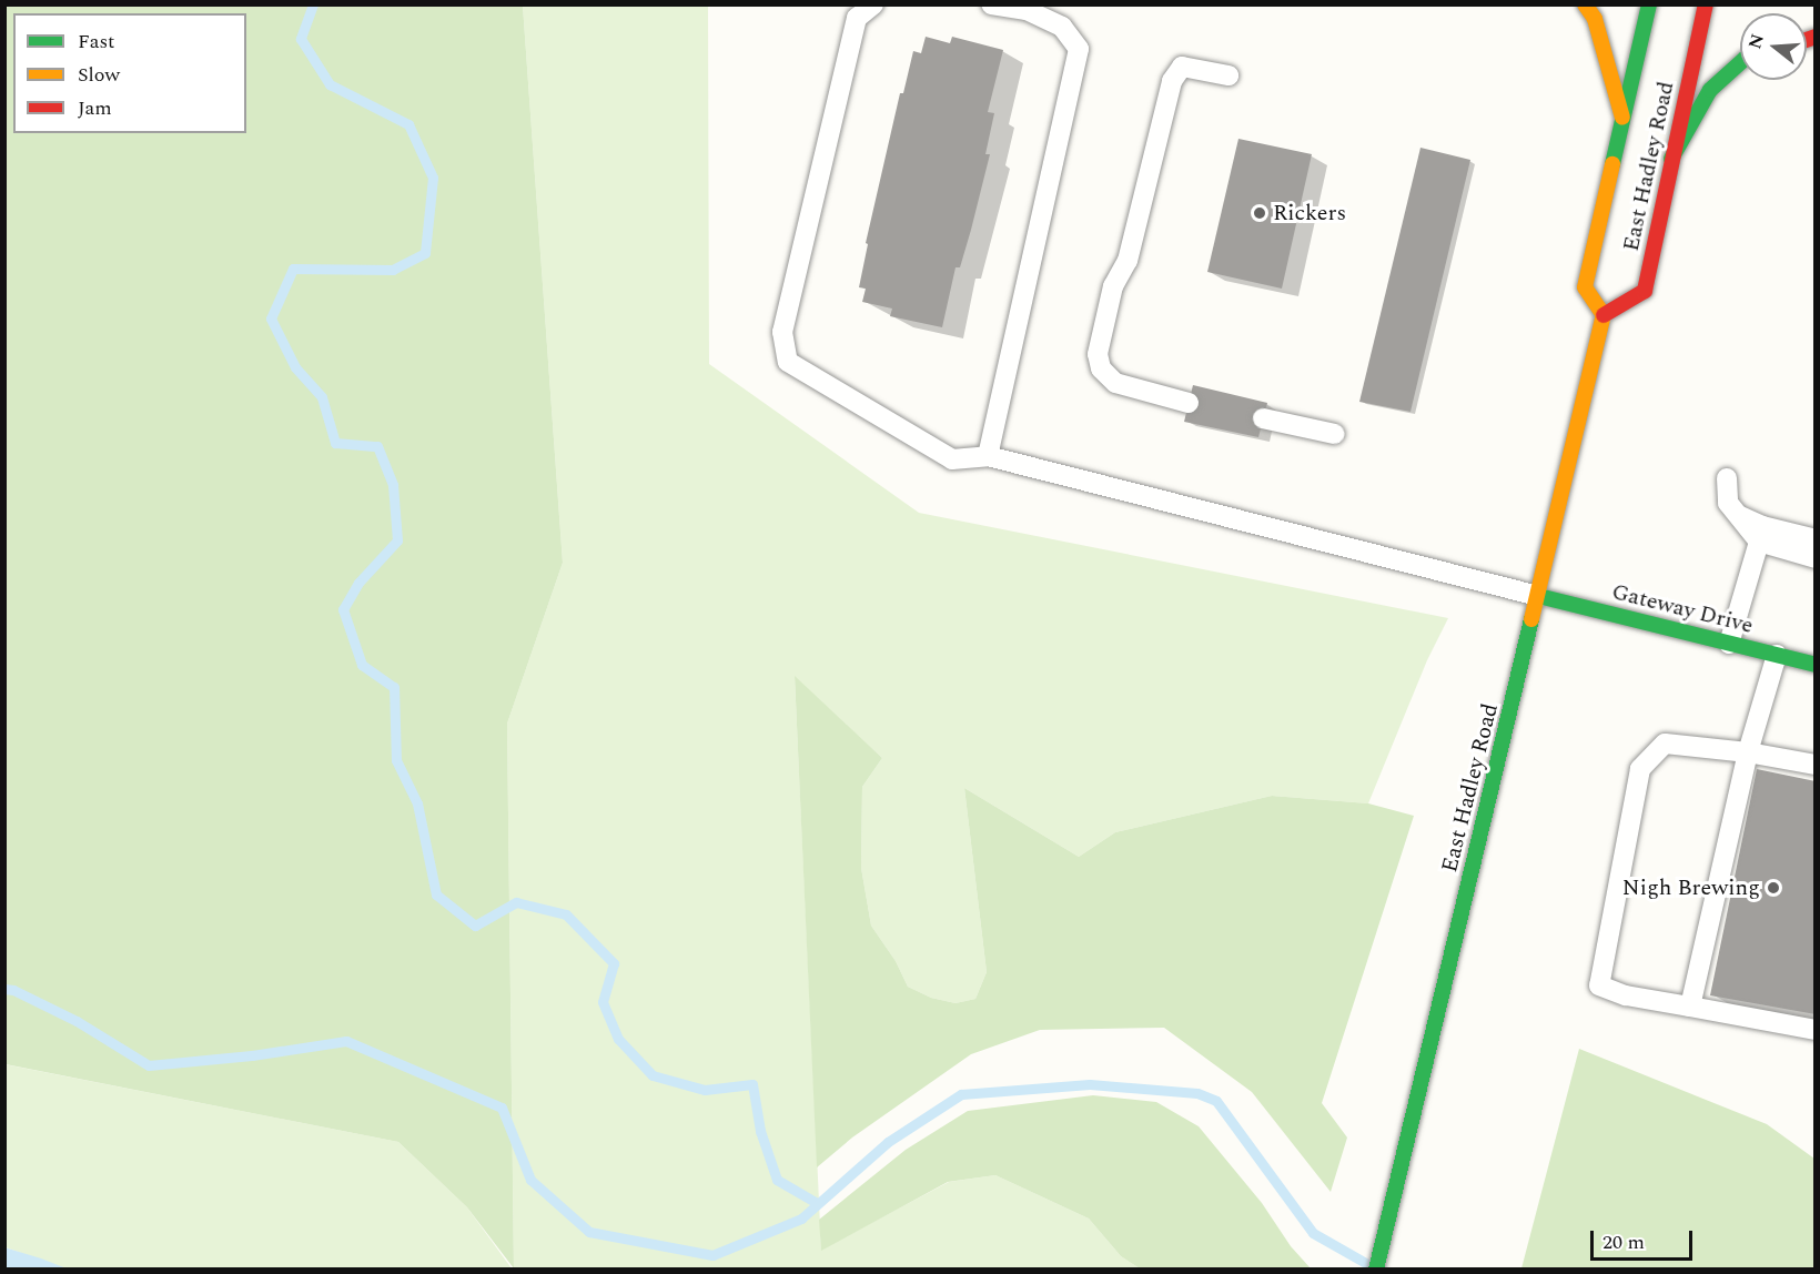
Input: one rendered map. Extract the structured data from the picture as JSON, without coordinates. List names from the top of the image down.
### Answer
{
  "streets": {
    "street": ["East Hadley Road", "Gateway Drive"]
  },
  "crossings": [
    ["East Hadley Road", "Gateway Drive"]
  ],
  "places": ["Rickers", "Nigh Brewing"],
  "legend": ["Fast", "Slow", "Jam"],
  "scale_bar": "20 m",
  "north": "left"
}
